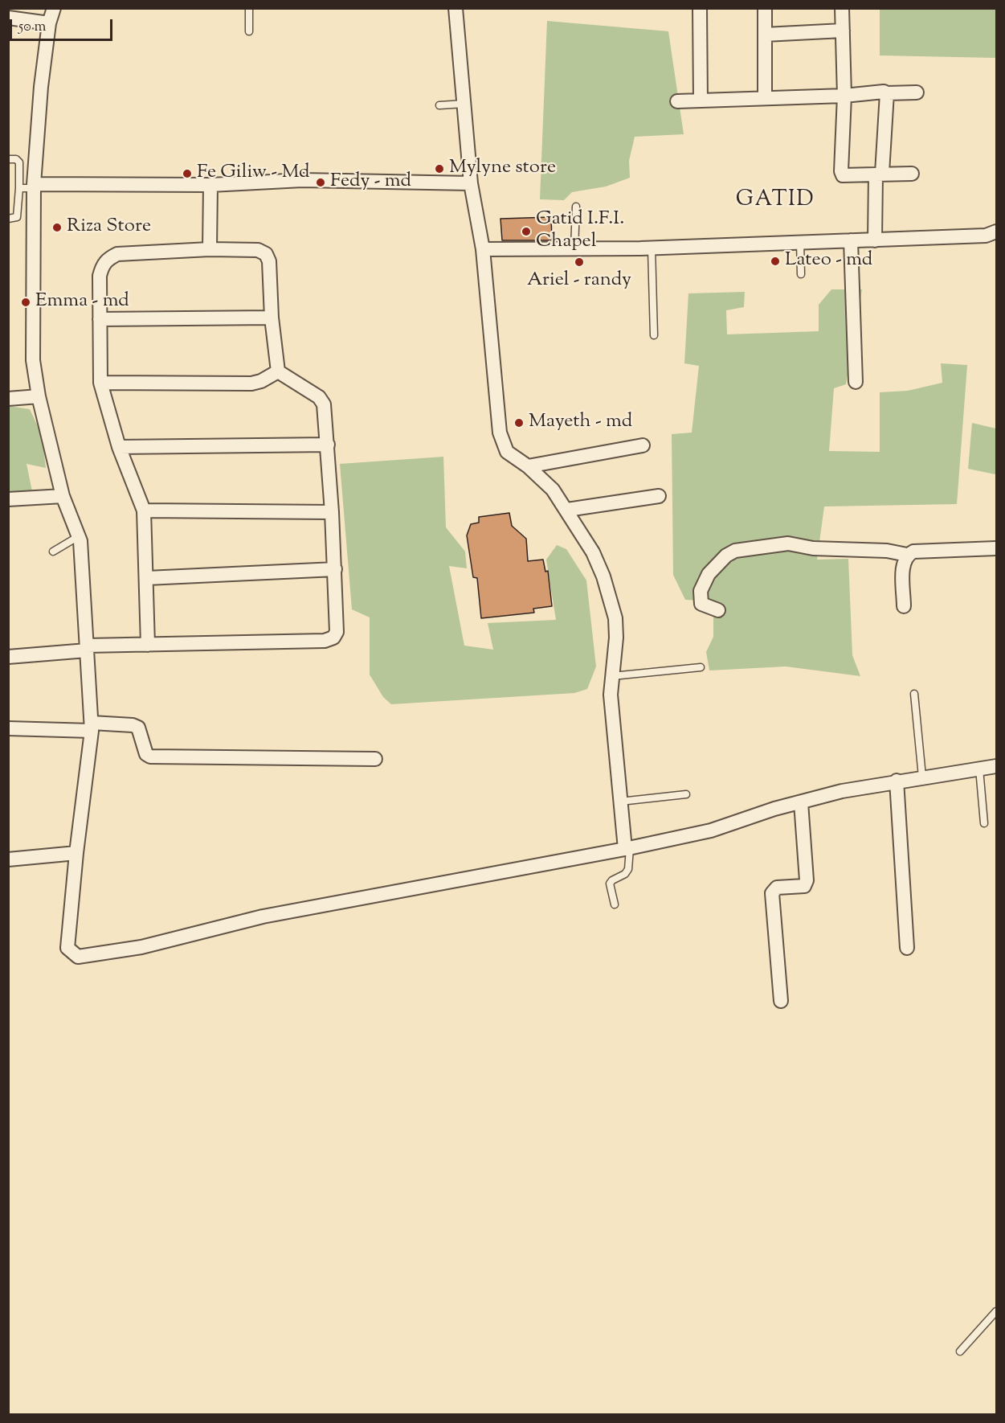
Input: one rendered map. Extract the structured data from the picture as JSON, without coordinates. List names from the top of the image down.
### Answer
{
  "districts": ["GATID"],
  "places": [
    "Mylyne store",
    "Fe Giliw - Md",
    "Fedy - md",
    "Riza Store",
    "Gatid I.F.I. Chapel",
    "Lateo - md",
    "Ariel - randy",
    "Emma - md",
    "Mayeth - md"
  ],
  "scale_bar": "50 m"
}
